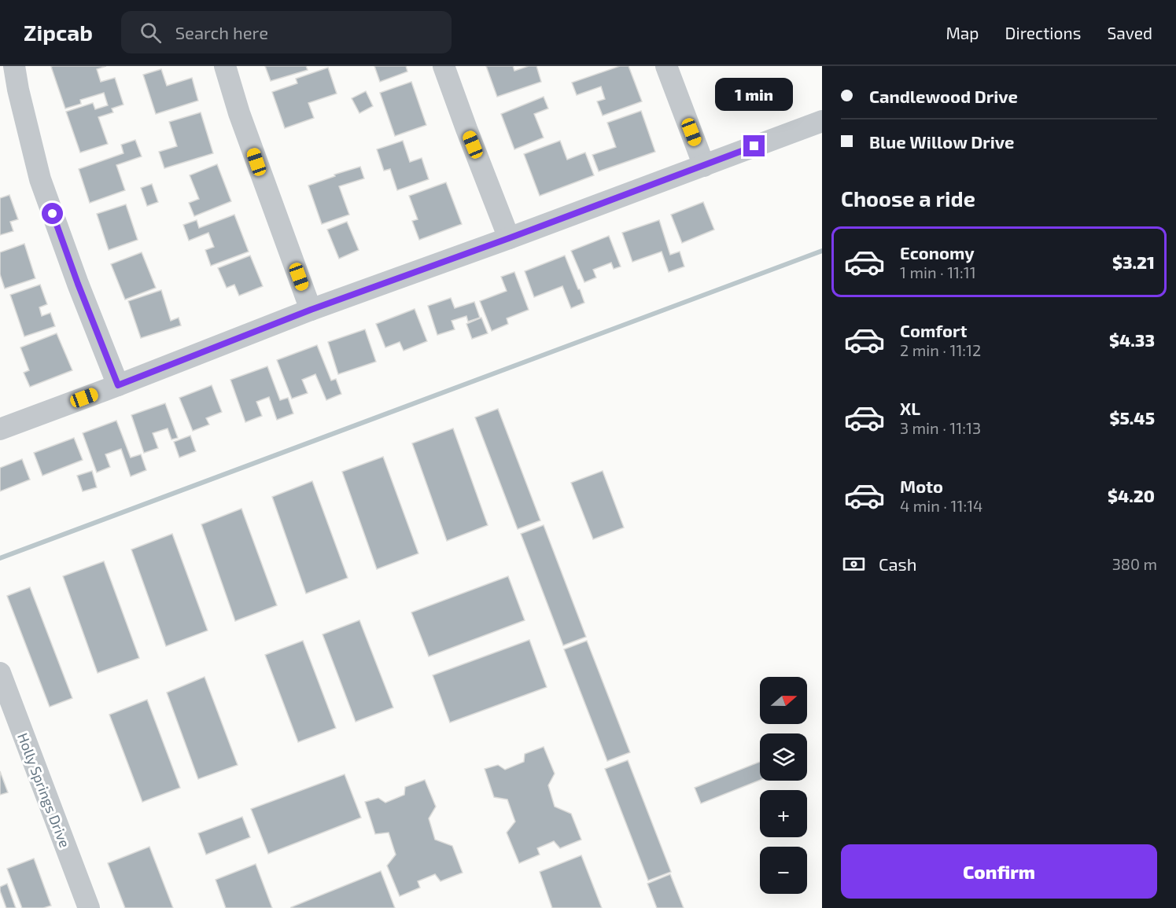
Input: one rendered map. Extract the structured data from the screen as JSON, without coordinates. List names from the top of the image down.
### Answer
{
  "streets": {
    "street": ["Holly Springs Drive"]
  },
  "north": "right",
  "page": {
    "header": "Zipcab",
    "search": "Search here",
    "nav": ["Map", "Directions", "Saved"],
    "banner": ["Candlewood Drive", "Blue Willow Drive"],
    "bubble": "1 min",
    "heading": "Choose a ride",
    "list": [
      {
        "name": "Economy",
        "note": "1 min · 11:11",
        "value": "$3.21"
      },
      {
        "name": "Comfort",
        "note": "2 min · 11:12",
        "value": "$4.33"
      },
      {
        "name": "XL",
        "note": "3 min · 11:13",
        "value": "$5.45"
      },
      {
        "name": "Moto",
        "note": "4 min · 11:14",
        "value": "$4.20"
      }
    ],
    "pay": ["Cash", "380 m"],
    "map_buttons": ["+", "−"],
    "buttons": "Confirm"
  }
}
